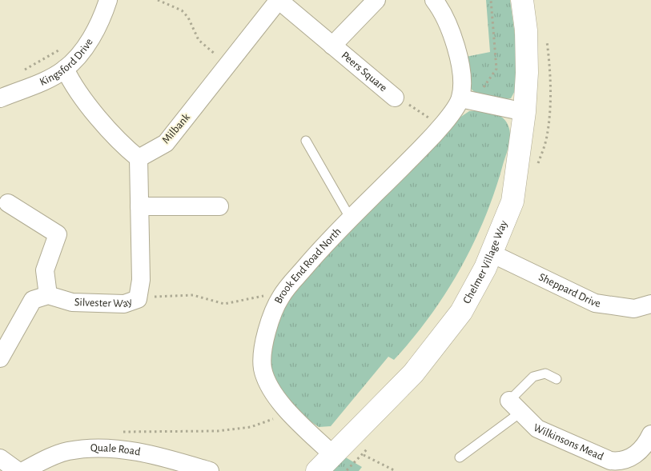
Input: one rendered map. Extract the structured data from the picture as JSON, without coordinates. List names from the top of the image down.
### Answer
{
  "streets": {
    "street": [
      "Kingsford Drive",
      "Peers Square",
      "Milbank",
      "Chelmer Village Way",
      "Brook End Road North",
      "Sheppard Drive",
      "Silvester Way",
      "Wilkinsons Mead",
      "Quale Road"
    ]
  },
  "crossings": [
    ["Peers Square", "Milbank"],
    ["Milbank", "Silvester Way"],
    ["Chelmer Village Way", "Brook End Road North"],
    ["Chelmer Village Way", "Sheppard Drive"]
  ]
}
